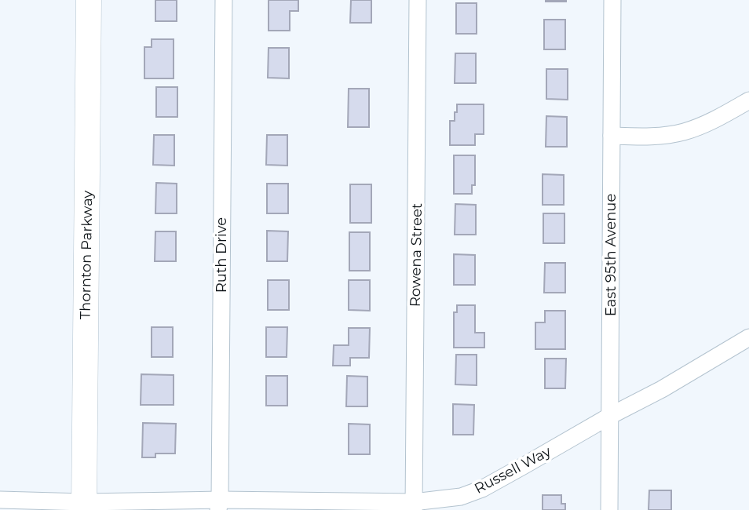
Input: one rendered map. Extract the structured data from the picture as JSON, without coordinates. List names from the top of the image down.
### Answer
{
  "streets": {
    "main road": ["Thornton Parkway"],
    "street": [
      "Ruth Drive",
      "Rowena Street",
      "East 95th Avenue",
      "Russell Way"
    ]
  },
  "crossings": [
    ["Thornton Parkway", "Russell Way"],
    ["Ruth Drive", "Russell Way"],
    ["Rowena Street", "Russell Way"],
    ["East 95th Avenue", "Russell Way"]
  ]
}
